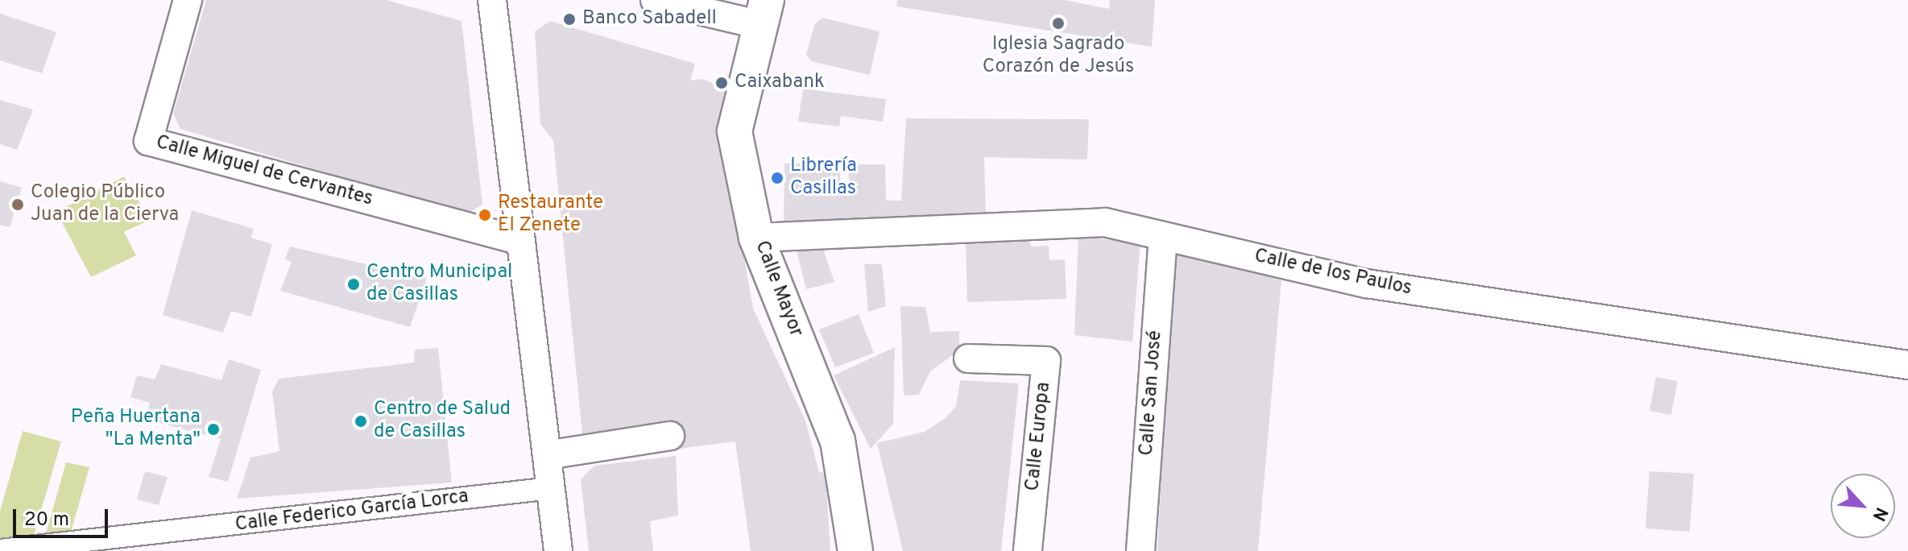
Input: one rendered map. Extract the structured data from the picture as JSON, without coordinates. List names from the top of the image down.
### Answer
{
  "streets": {
    "street": [
      "Calle Miguel de Cervantes",
      "Calle de los Paulos",
      "Calle Mayor",
      "Calle San José",
      "Calle Europa",
      "Calle Federico García Lorca"
    ]
  },
  "crossings": [
    ["Calle de los Paulos", "Calle Mayor"],
    ["Calle de los Paulos", "Calle San José"]
  ],
  "places": [
    "Banco Sabadell",
    "Iglesia Sagrado Corazón de Jesús",
    "Caixabank",
    "Librería Casillas",
    "Colegio Público Juan de la Cierva",
    "Restaurante El Zenete",
    "Centro Municipal de Casillas",
    "Centro de Salud de Casillas",
    "Peña Huertana \"La Menta\""
  ],
  "scale_bar": "20 m",
  "north": "bottom right"
}
